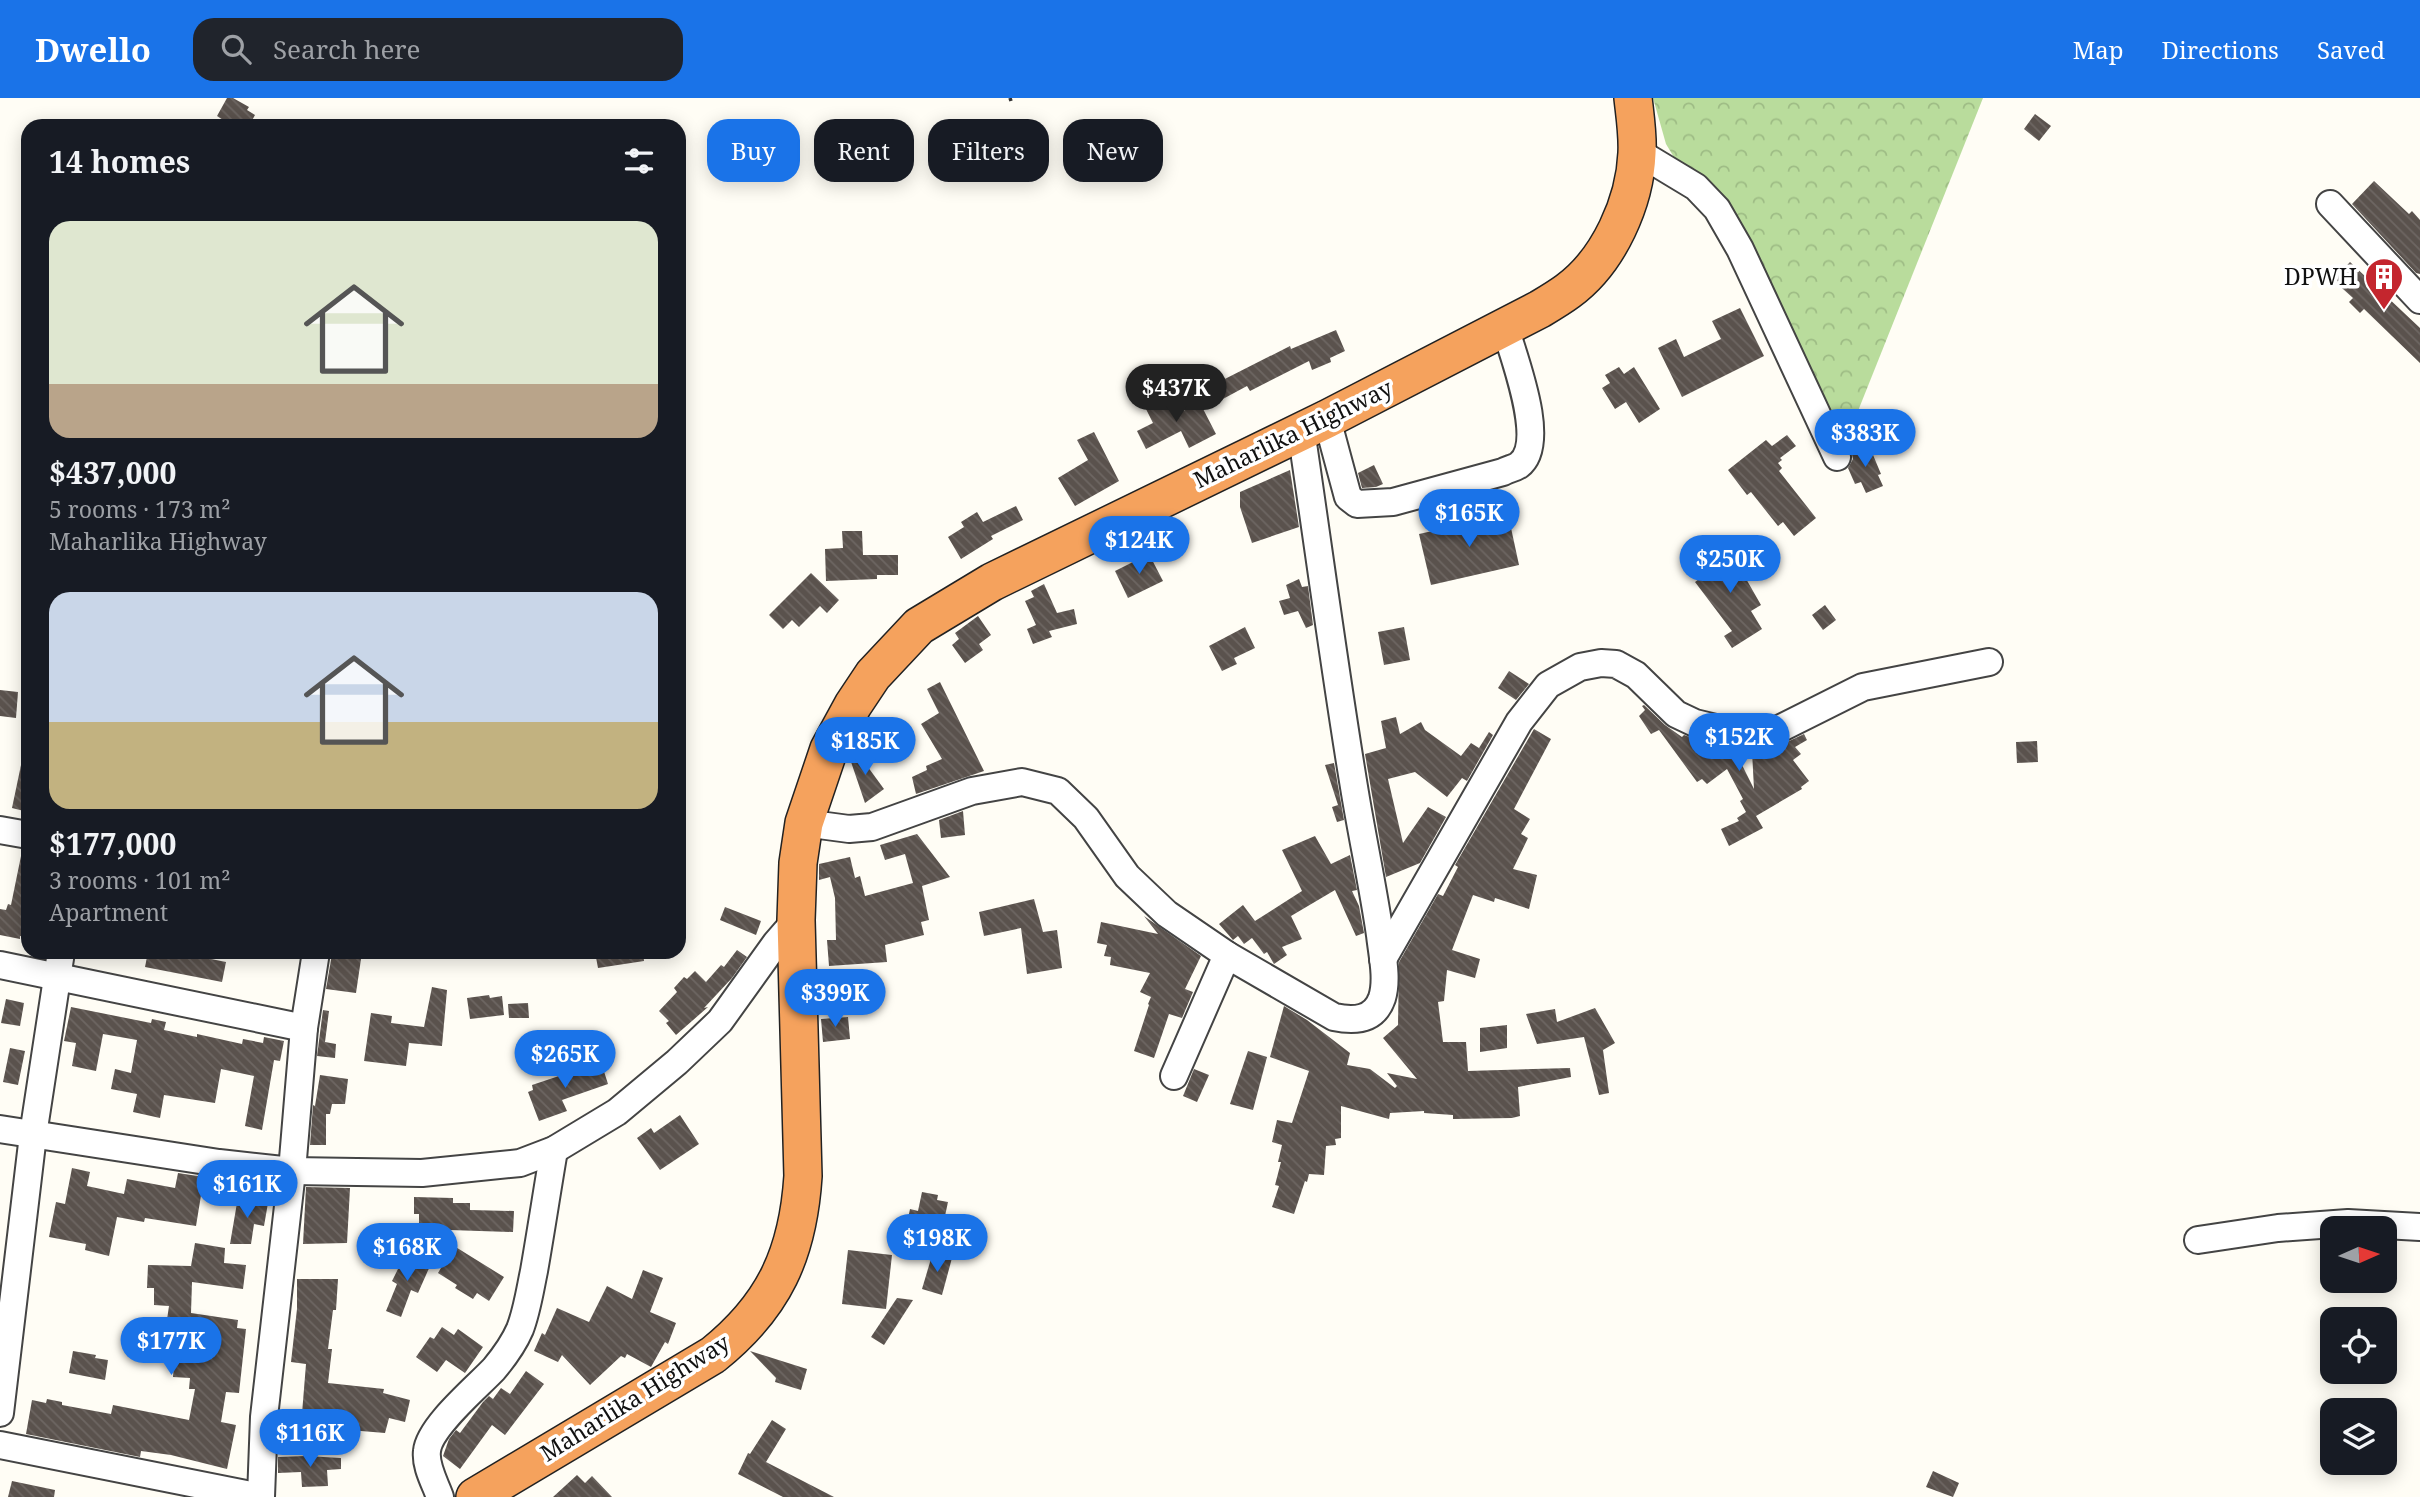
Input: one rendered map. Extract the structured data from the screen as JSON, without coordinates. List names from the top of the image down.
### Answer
{
  "streets": {
    "highway": ["Maharlika Highway"]
  },
  "places": {
    "building": ["DPWH"]
  },
  "north": "right",
  "page": {
    "header": "Dwello",
    "search": "Search here",
    "nav": ["Map", "Directions", "Saved"],
    "chip": [
      "Buy",
      "Rent",
      "Filters",
      "New"
    ],
    "heading": "14 homes",
    "list": [
      {
        "name": "$437,000",
        "note": "5 rooms · 173 m² · Maharlika Highway"
      },
      {
        "name": "$177,000",
        "note": "3 rooms · 101 m² · Apartment"
      }
    ],
    "price": [
      "$437K",
      "$383K",
      "$165K",
      "$124K",
      "$250K",
      "$152K",
      "$185K",
      "$399K",
      "$265K",
      "$161K",
      "$198K",
      "$168K",
      "$177K",
      "$116K"
    ]
  }
}
